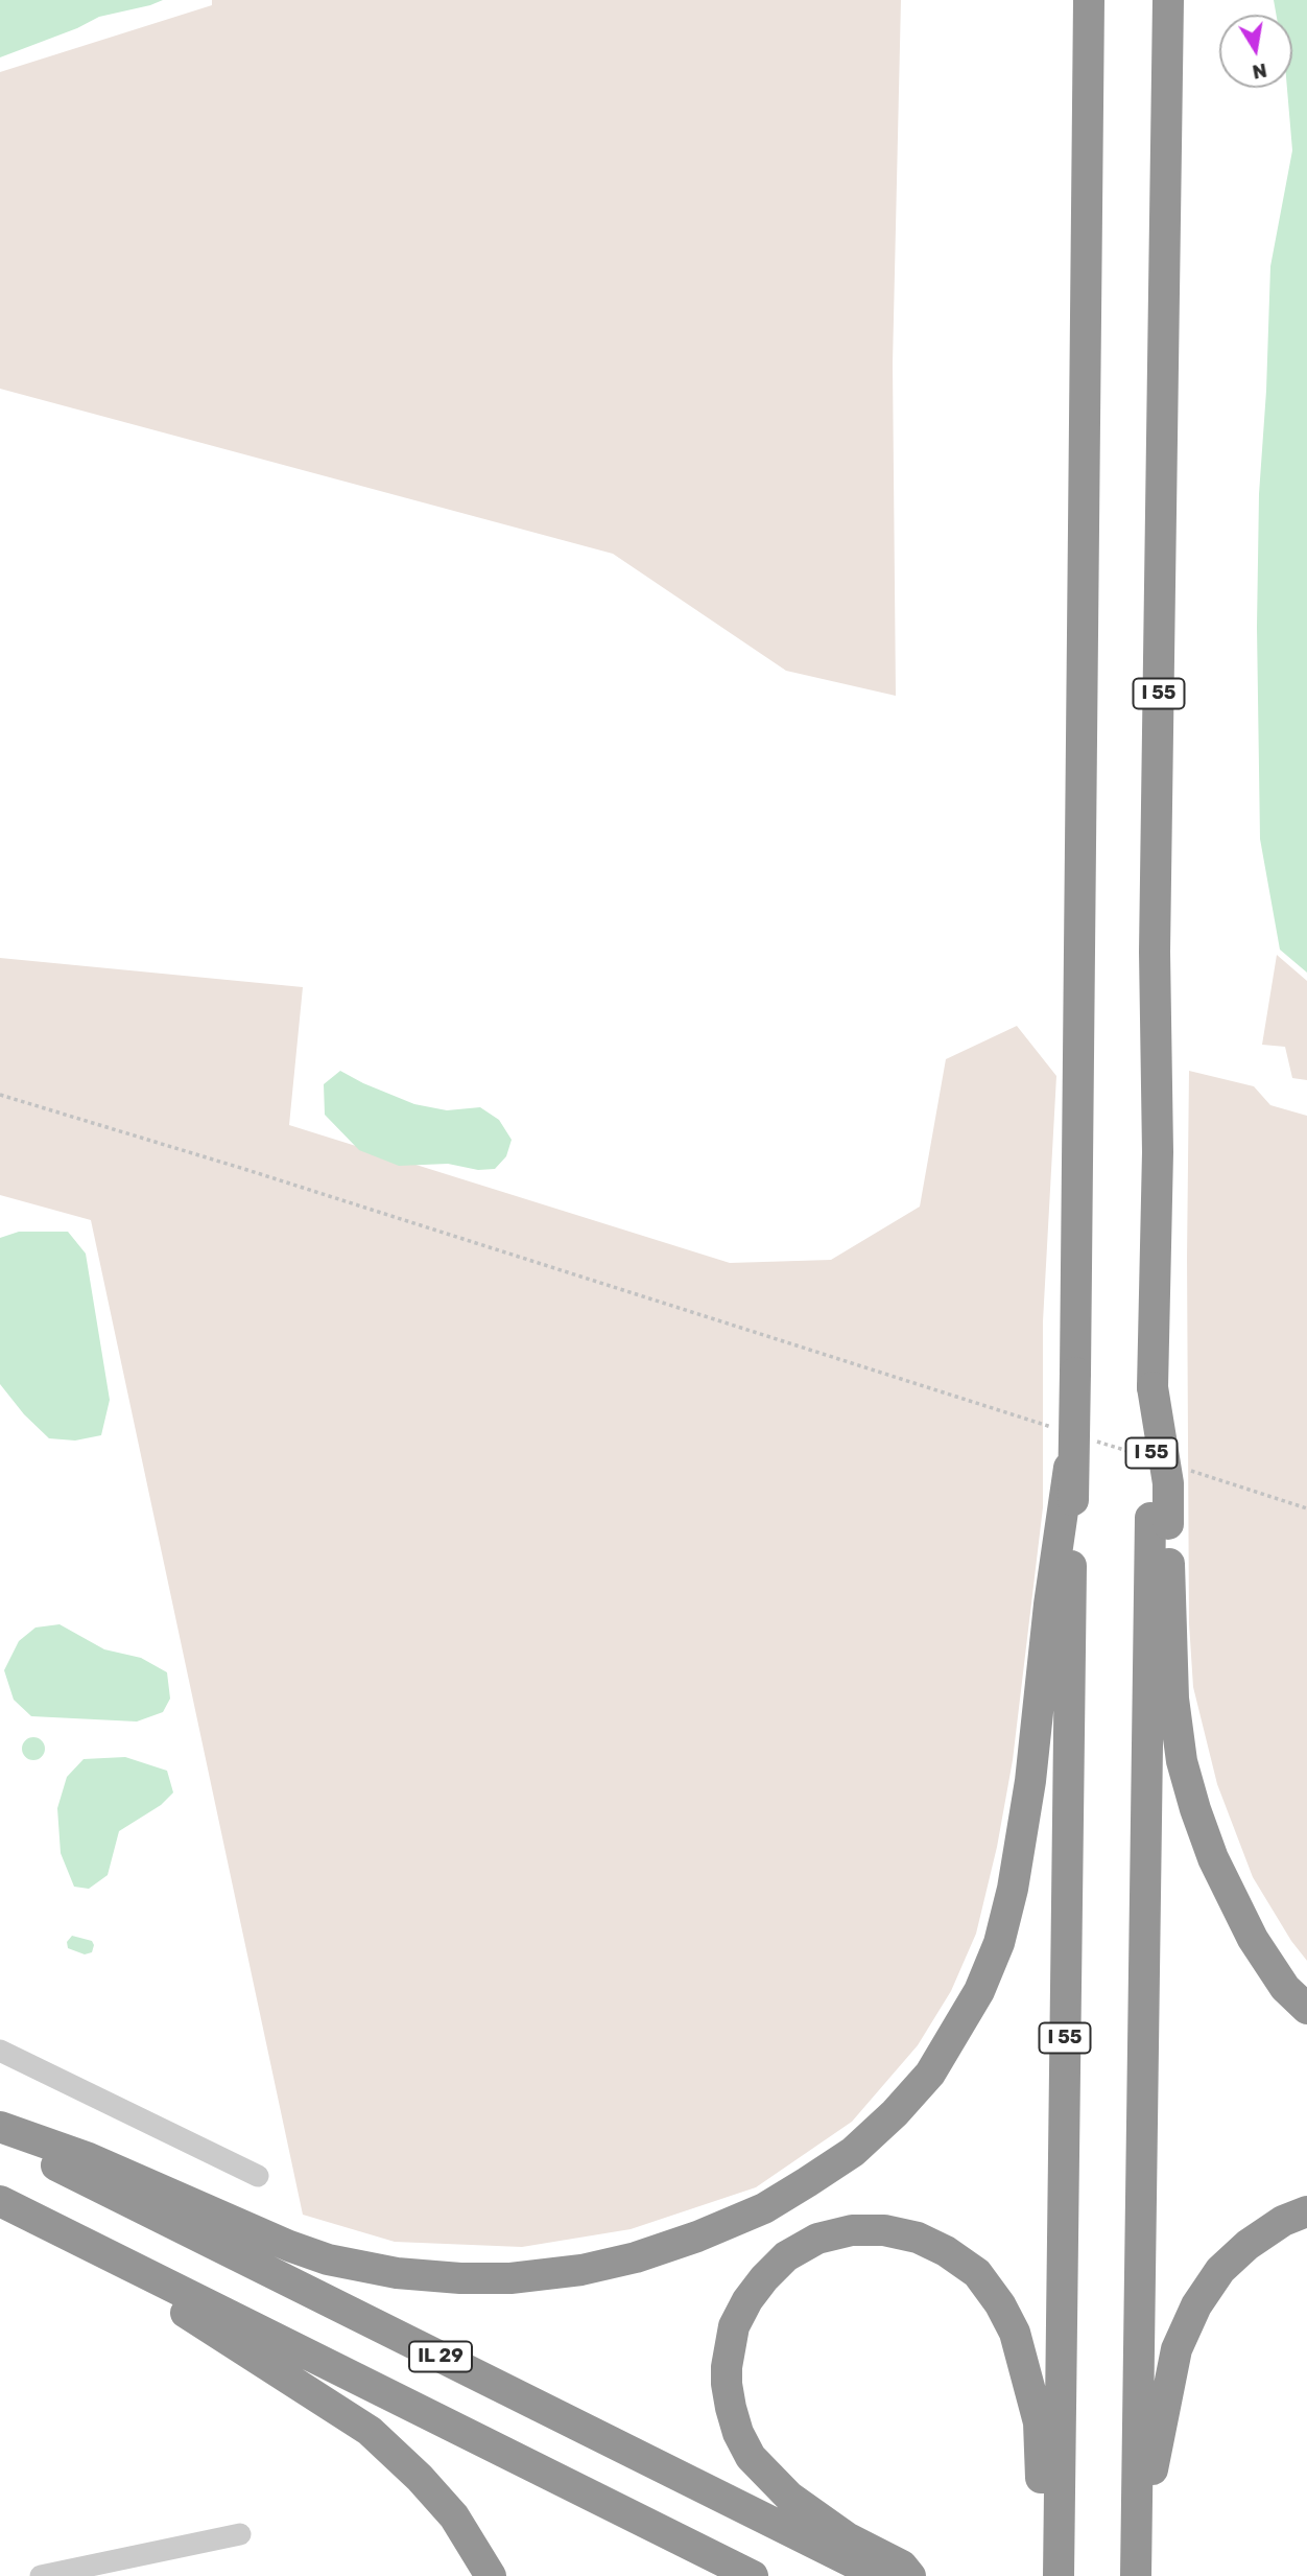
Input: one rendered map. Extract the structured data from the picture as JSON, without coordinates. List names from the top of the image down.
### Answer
{
  "streets": {
    "highway": ["I 55", "IL 29"]
  },
  "north": "bottom"
}
